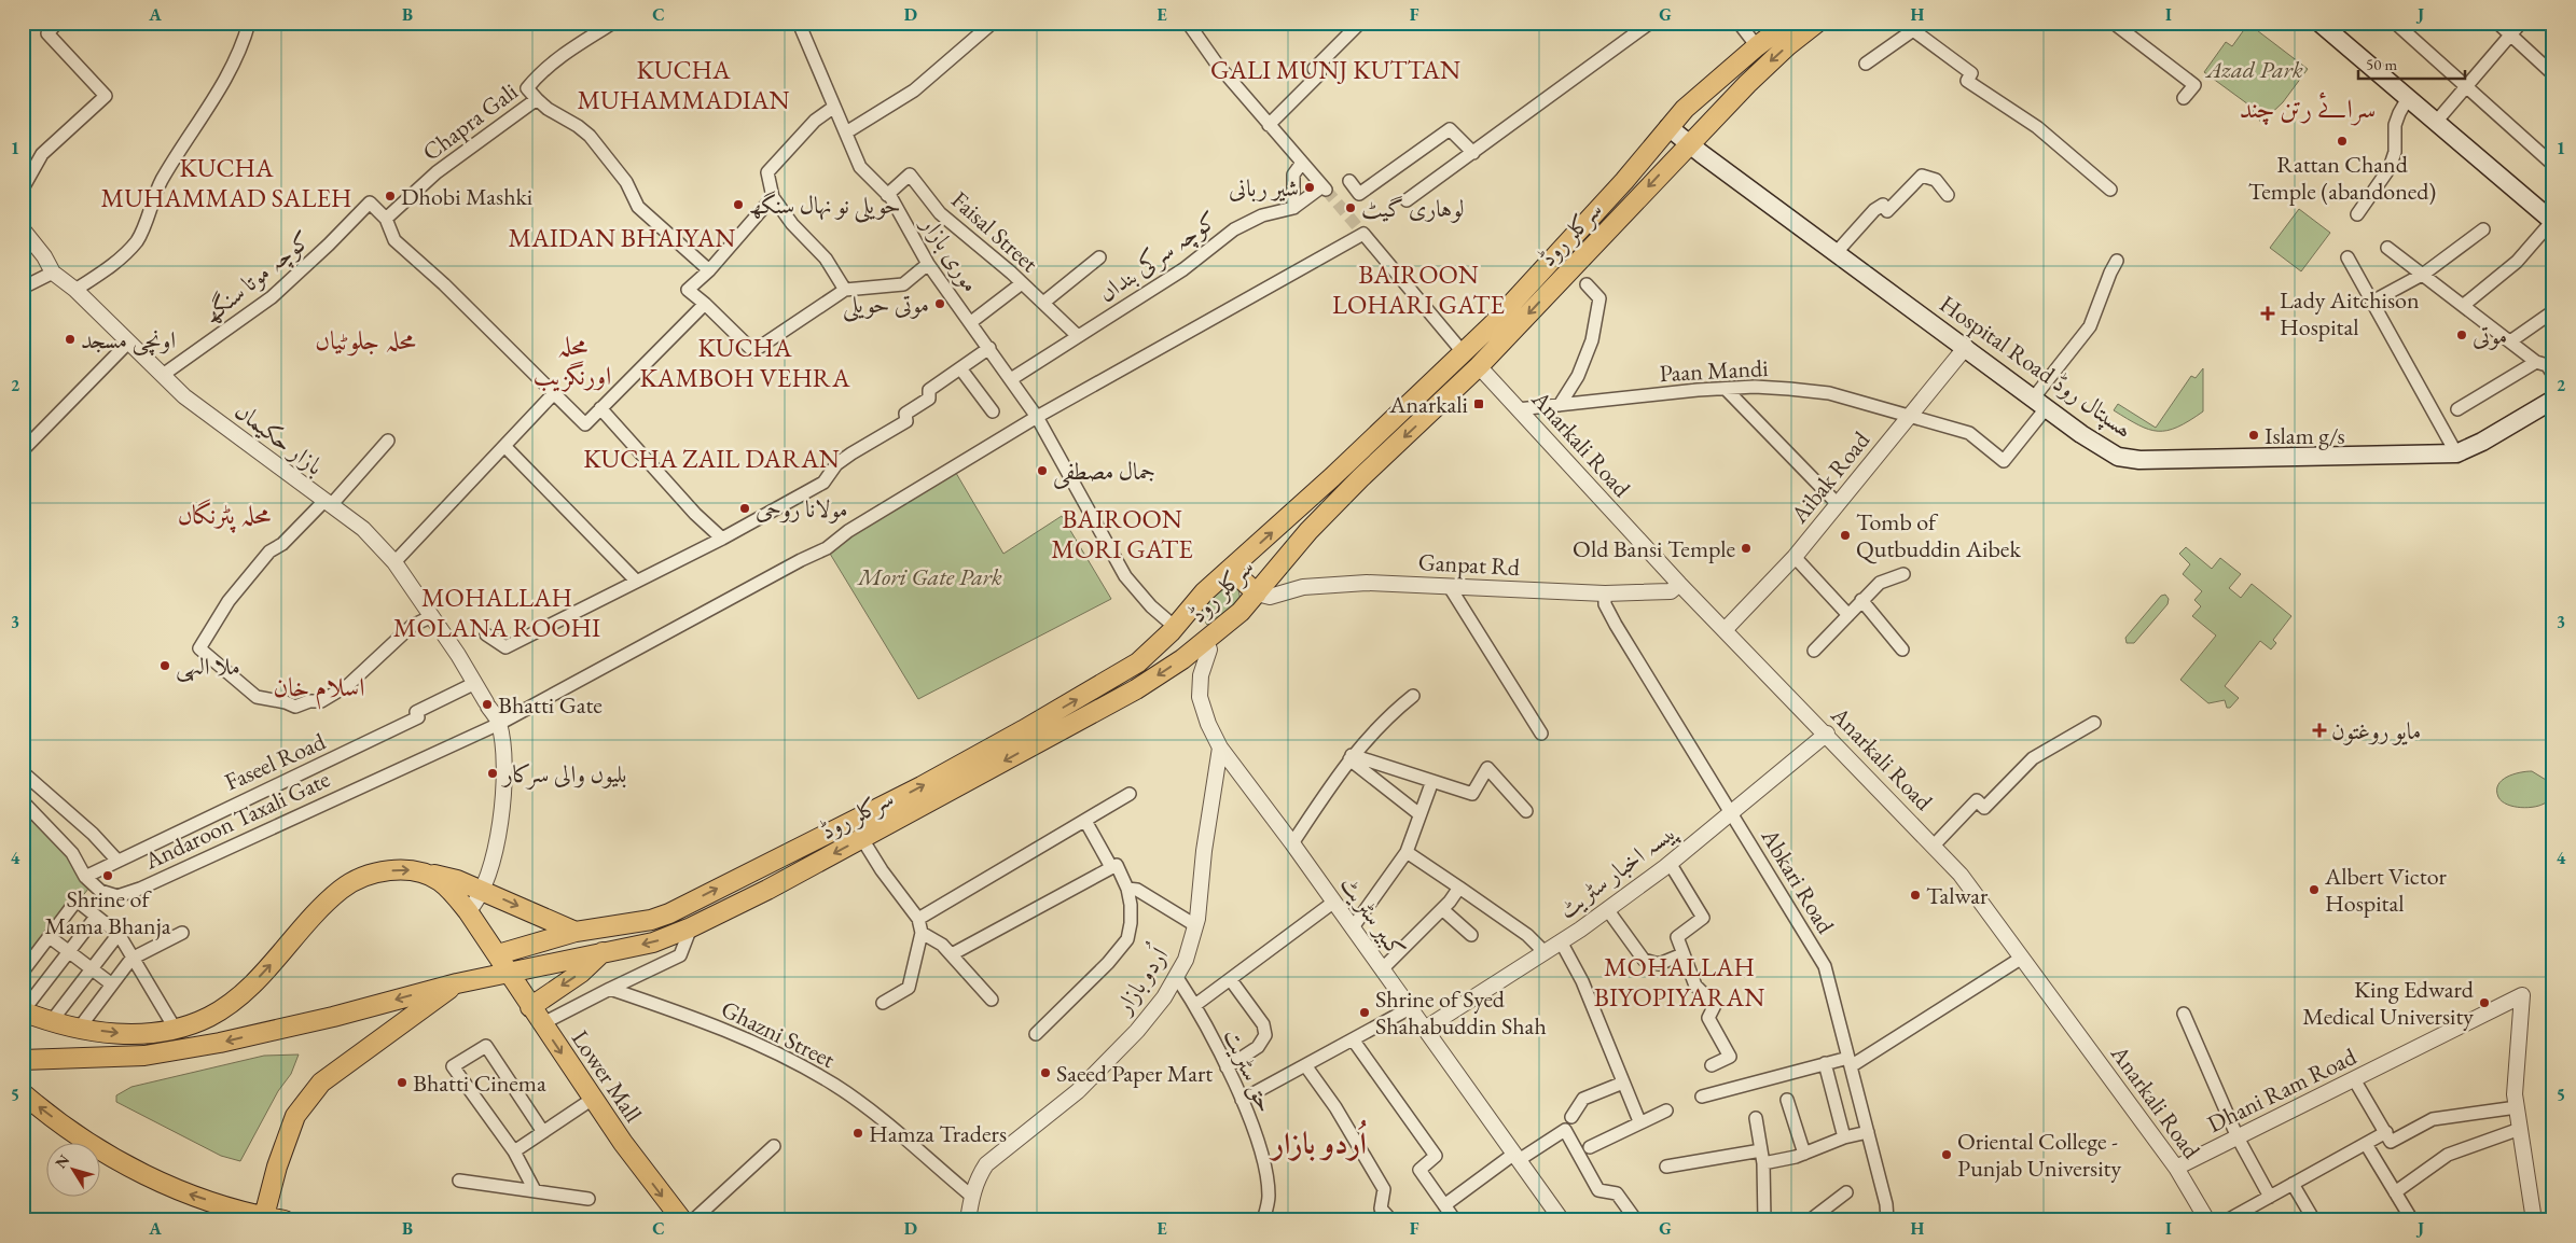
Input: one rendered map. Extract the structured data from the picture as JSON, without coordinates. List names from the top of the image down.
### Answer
{
  "streets": {
    "main road": ["سرکلر روڈ", "Hospital Road ھسپتال روڈ", "Lower Mall"],
    "street": [
      "Chapra Gali",
      "Faisal Street",
      "موری بازار",
      "کوچہ سرکی بنداں",
      "کوچہ موتا سنگھ",
      "Paan Mandi",
      "بازار حکیماں",
      "Anarkali Road",
      "Aibak Road",
      "Ganpat Rd",
      "Faseel Road",
      "Andaroon Taxali Gate",
      "پیسہ اخبار سٹریٹ",
      "Abkari Road",
      "کبیر سٹریٹ",
      "اُردو بازار",
      "Ghazni Street",
      "حق سٹریت",
      "Dhani Ram Road"
    ]
  },
  "crossings": [
    ["Chapra Gali", "کوچہ موتا سنگھ"],
    ["Faisal Street", "موری بازار"],
    ["Faisal Street", "کوچہ سرکی بنداں"],
    ["سرکلر روڈ", "موری بازار"],
    ["سرکلر روڈ", "Hospital Road ھسپتال روڈ"],
    ["سرکلر روڈ", "Anarkali Road"],
    ["سرکلر روڈ", "Ganpat Rd"],
    ["سرکلر روڈ", "Andaroon Taxali Gate"],
    ["سرکلر روڈ", "Lower Mall"],
    ["موری بازار", "کوچہ سرکی بنداں"],
    ["موری بازار", "Andaroon Taxali Gate"],
    ["کوچہ موتا سنگھ", "بازار حکیماں"],
    ["Hospital Road ھسپتال روڈ", "Paan Mandi"],
    ["Hospital Road ھسپتال روڈ", "Aibak Road"],
    ["Paan Mandi", "Anarkali Road"],
    ["Paan Mandi", "Aibak Road"],
    ["بازار حکیماں", "Faseel Road"],
    ["بازار حکیماں", "Andaroon Taxali Gate"],
    ["Anarkali Road", "Aibak Road"],
    ["Anarkali Road", "Ganpat Rd"],
    ["Anarkali Road", "پیسہ اخبار سٹریٹ"],
    ["Anarkali Road", "Dhani Ram Road"],
    ["Ganpat Rd", "Abkari Road"],
    ["Faseel Road", "Andaroon Taxali Gate"],
    ["پیسہ اخبار سٹریٹ", "Abkari Road"],
    ["پیسہ اخبار سٹریٹ", "کبیر سٹریٹ"],
    ["کبیر سٹریٹ", "اُردو بازار"],
    ["اُردو بازار", "Ghazni Street"],
    ["اُردو بازار", "حق سٹریت"]
  ],
  "one_way": ["Lower Mall"],
  "districts": [
    "KUCHA MUHAMMADIAN",
    "GALI MUNJ KUTTAN",
    "سرائے رتن چند",
    "KUCHA MUHAMMAD SALEH",
    "MAIDAN BHAIYAN",
    "BAIROON LOHARI GATE",
    "محلہ جلوٹیاں",
    "محلہ اورنگزیب",
    "KUCHA KAMBOH VEHRA",
    "KUCHA ZAIL DARAN",
    "محلہ پٹرنگاں",
    "BAIROON MORI GATE",
    "MOHALLAH MOLANA ROOHI",
    "اسلام خان",
    "MOHALLAH BIYOPIYARAN",
    "اُردو بازار"
  ],
  "parks": ["Azad Park", "Mori Gate Park"],
  "places": {
    "other": [
      "Rattan Chand Temple (abandoned)",
      "شیر ربانی",
      "Dhobi Mashki",
      "حویلی نو نہال سنگھ",
      "لوہاری گیٹ",
      "موتی حویلی",
      "موتی",
      "اونچی مسجد",
      "Islam g/s",
      "جمال مصطفی",
      "مولانا روحی",
      "Tomb of Qutbuddin Aibek",
      "Old Bansi Temple",
      "ملا الہی",
      "Bhatti Gate",
      "بلیوں والی سرکار",
      "Shrine of Mama Bhanja",
      "Albert Victor Hospital",
      "Talwar",
      "King Edward Medical University",
      "Shrine of Syed Shahabuddin Shah",
      "Saeed Paper Mart",
      "Bhatti Cinema",
      "Hamza Traders",
      "Oriental College - Punjab University"
    ],
    "health": ["Lady Aitchison Hospital", "مایو روغتون"],
    "transit": ["Anarkali"]
  },
  "scale_bar": "50 m",
  "north": "top left",
  "grid": {
    "columns": [
      "A",
      "B",
      "C",
      "D",
      "E",
      "F",
      "G",
      "H",
      "I",
      "J"
    ],
    "rows": [
      "1",
      "2",
      "3",
      "4",
      "5"
    ]
  }
}
